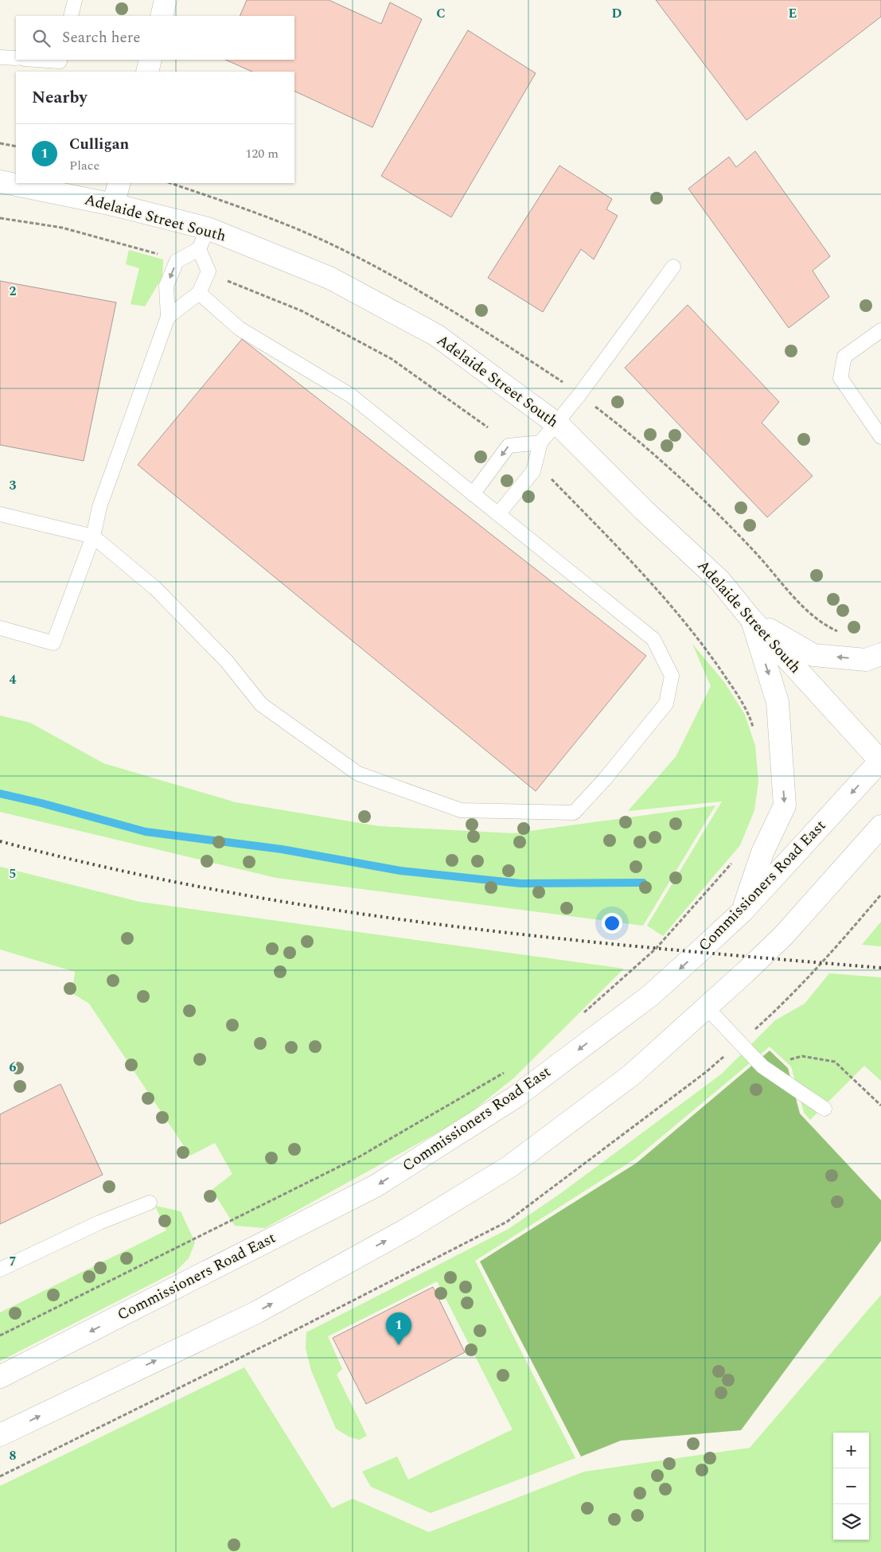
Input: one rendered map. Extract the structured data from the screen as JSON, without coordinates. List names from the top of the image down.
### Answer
{
  "streets": {
    "main road": ["Adelaide Street South", "Commissioners Road East"]
  },
  "crossings": [
    ["Adelaide Street South", "Commissioners Road East"]
  ],
  "page": {
    "search": "Search here",
    "heading": "Nearby",
    "list": [
      {
        "mark": "1",
        "name": "Culligan",
        "note": "Place",
        "value": "120 m"
      }
    ],
    "pins": "1",
    "map_buttons": ["+", "−"]
  },
  "grid": {
    "columns": ["C", "D", "E"],
    "rows": [
      "2",
      "3",
      "4",
      "5",
      "6",
      "7",
      "8"
    ]
  }
}
